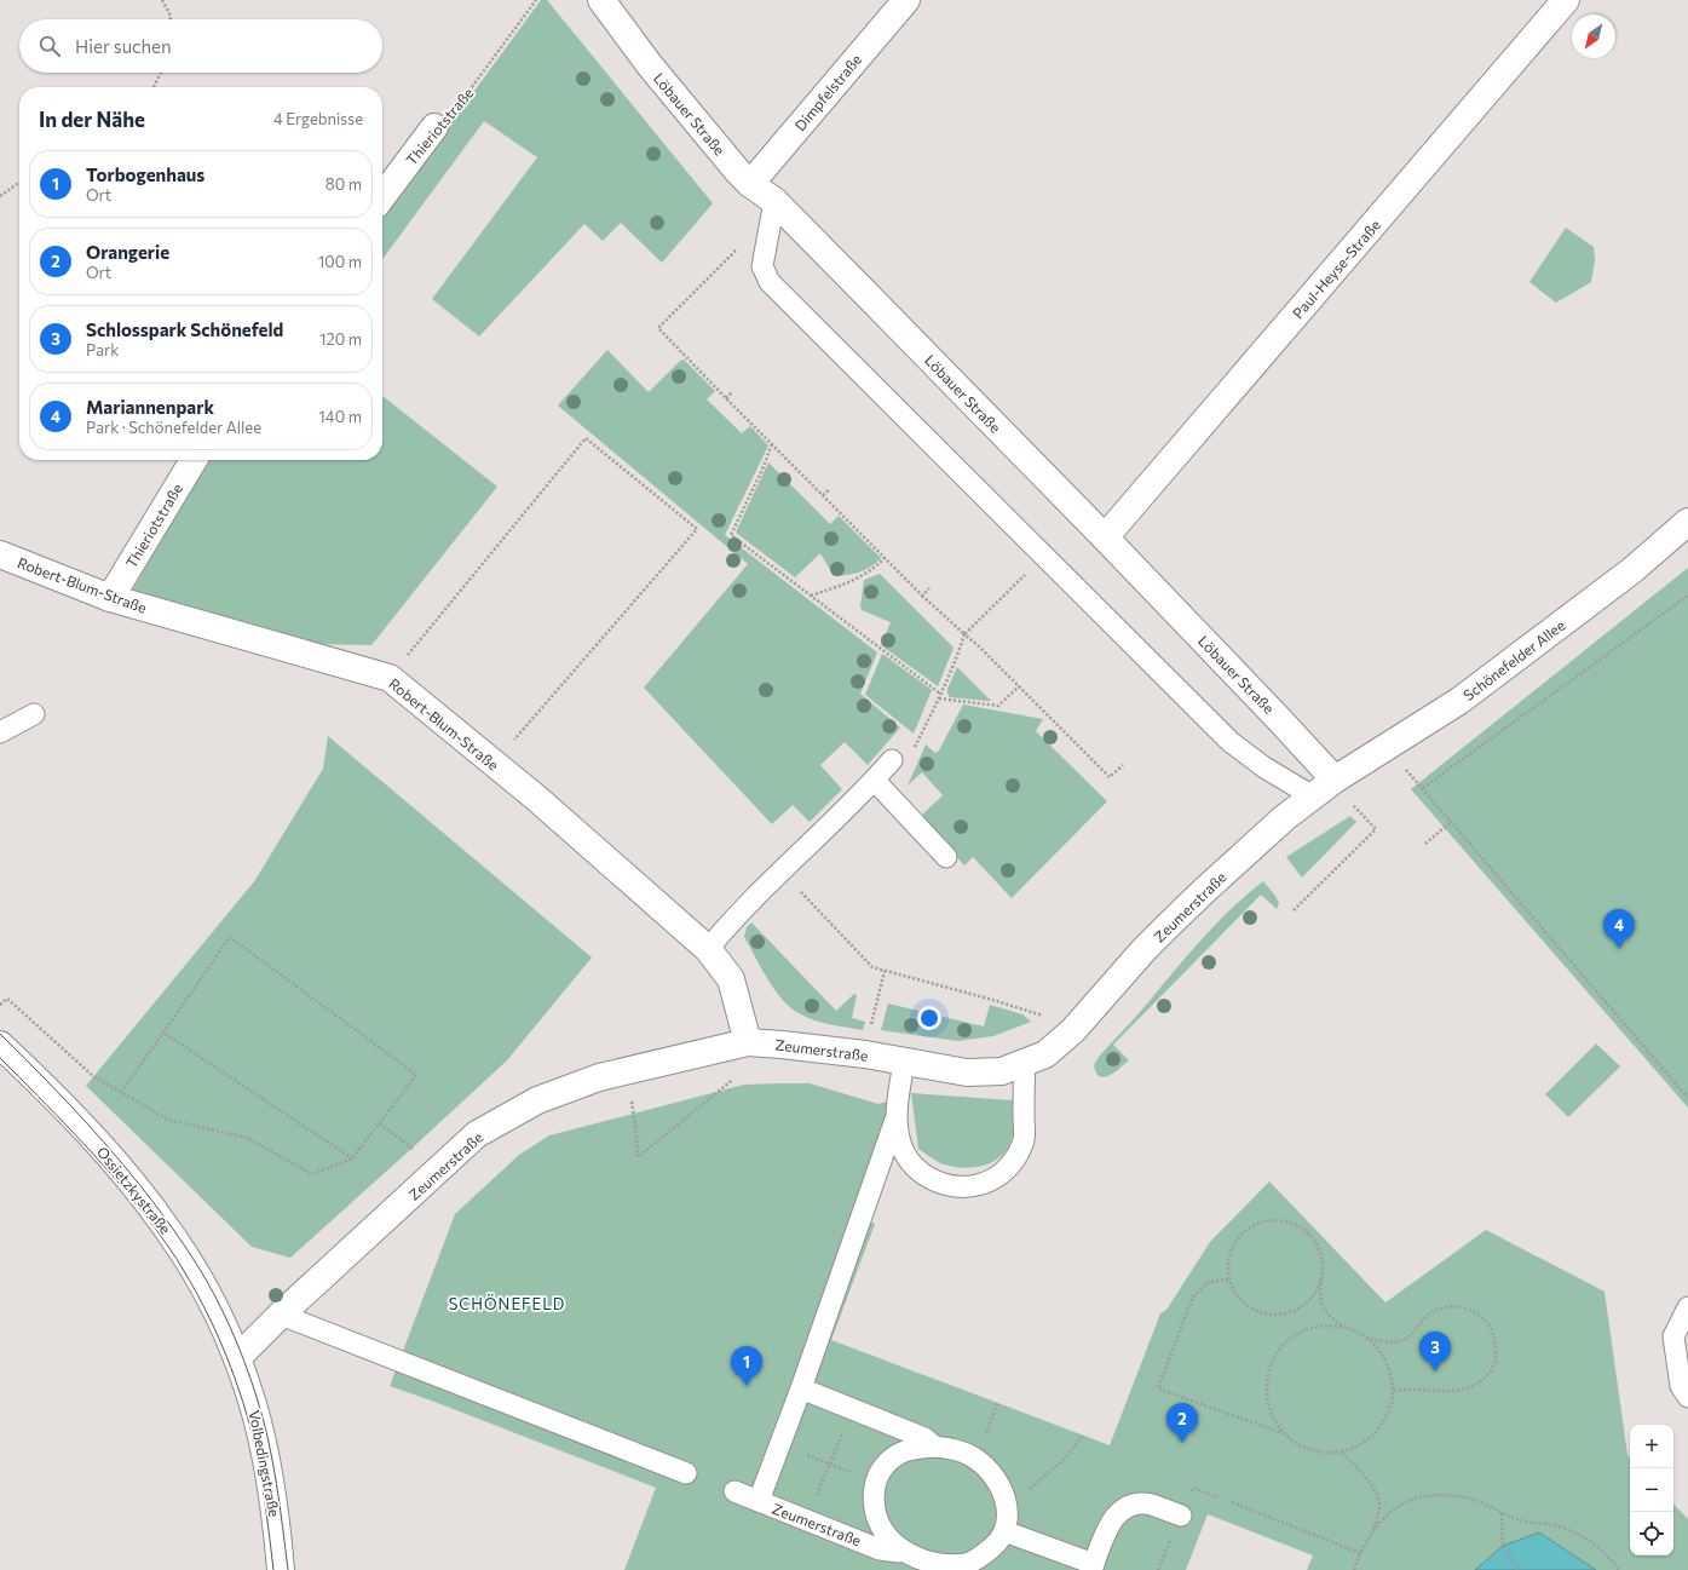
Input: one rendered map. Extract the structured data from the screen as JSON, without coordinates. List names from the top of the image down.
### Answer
{
  "streets": {
    "street": [
      "Dimpfelstraße",
      "Löbauer Straße",
      "Thieriotstraße",
      "Paul-Heyse-Straße",
      "Robert-Blum-Straße",
      "Schönefelder Allee",
      "Zeumerstraße",
      "Ossietzkystraße",
      "Volbedingstraße"
    ]
  },
  "crossings": [
    ["Dimpfelstraße", "Löbauer Straße"],
    ["Löbauer Straße", "Paul-Heyse-Straße"],
    ["Löbauer Straße", "Schönefelder Allee"],
    ["Löbauer Straße", "Zeumerstraße"],
    ["Thieriotstraße", "Robert-Blum-Straße"],
    ["Robert-Blum-Straße", "Zeumerstraße"],
    ["Schönefelder Allee", "Zeumerstraße"],
    ["Zeumerstraße", "Ossietzkystraße"],
    ["Zeumerstraße", "Volbedingstraße"],
    ["Ossietzkystraße", "Volbedingstraße"]
  ],
  "districts": ["SCHÖNEFELD"],
  "north": "bottom left",
  "page": {
    "search": "Hier suchen",
    "heading": ["In der Nähe", "4 Ergebnisse"],
    "list": [
      {
        "mark": "1",
        "name": "Torbogenhaus",
        "note": "Ort",
        "value": "80 m"
      },
      {
        "mark": "2",
        "name": "Orangerie",
        "note": "Ort",
        "value": "100 m"
      },
      {
        "mark": "3",
        "name": "Schlosspark Schönefeld",
        "note": "Park",
        "value": "120 m"
      },
      {
        "mark": "4",
        "name": "Mariannenpark",
        "note": "Park · Schönefelder Allee",
        "value": "140 m"
      }
    ],
    "pins": [
      "4",
      "3",
      "1",
      "2"
    ],
    "map_buttons": ["+", "−"]
  }
}
